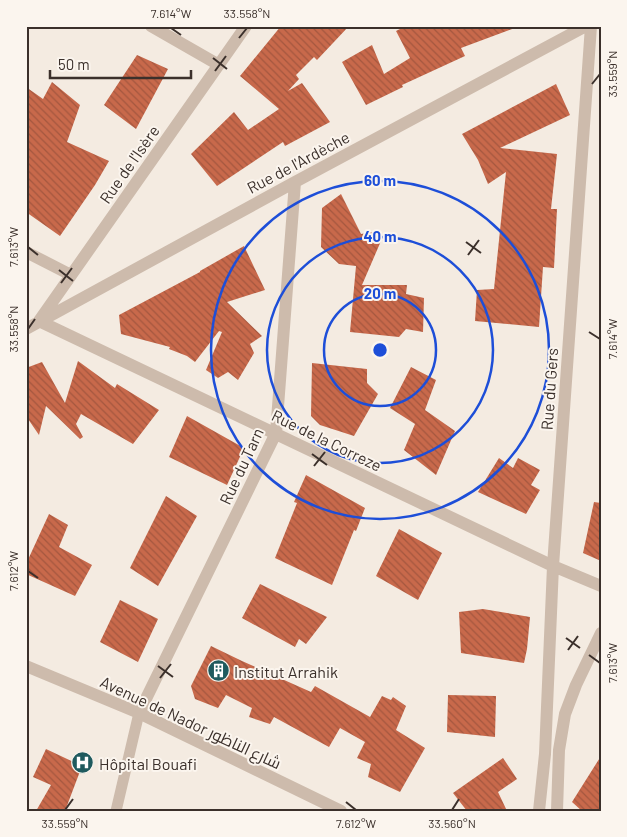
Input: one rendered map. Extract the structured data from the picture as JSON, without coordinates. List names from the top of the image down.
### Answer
{
  "streets": {
    "street": [
      "Rue de l'Ardèche",
      "Rue de l'Isère",
      "Rue du Gers",
      "Rue de la Correze",
      "Rue du Tarn",
      "Avenue de Nador شارع الناظور"
    ]
  },
  "crossings": [
    ["Rue de l'Ardèche", "Rue de l'Isère"],
    ["Rue de l'Ardèche", "Rue de la Correze"],
    ["Rue de l'Ardèche", "Rue du Tarn"],
    ["Rue de l'Isère", "Rue de la Correze"],
    ["Rue du Gers", "Rue de la Correze"],
    ["Rue de la Correze", "Rue du Tarn"],
    ["Rue du Tarn", "Avenue de Nador شارع الناظور"]
  ],
  "places": {
    "building": ["Institut Arrahik"],
    "hospital": ["Hôpital Bouafi"]
  },
  "scale_bar": "50 m",
  "coordinates": [
    "7.614°W",
    "33.558°N",
    "33.559°N",
    "7.613°W",
    "7.612°W",
    "33.560°N"
  ],
  "rings": ["60 m", "40 m", "20 m"]
}
